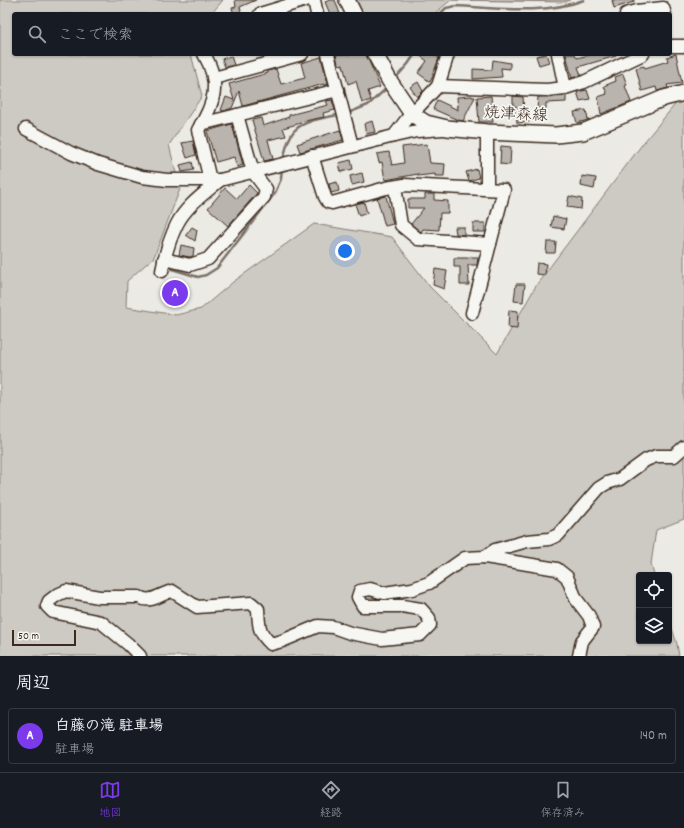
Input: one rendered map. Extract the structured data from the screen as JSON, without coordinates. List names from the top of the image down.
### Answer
{
  "streets": {
    "main road": ["焼津森線"]
  },
  "scale_bar": "50 m",
  "page": {
    "search": "ここで検索",
    "pins": "A",
    "scale": "50 m",
    "heading": "周辺",
    "list": [
      {
        "mark": "A",
        "name": "白藤の滝 駐車場",
        "note": "駐車場",
        "value": "140 m"
      }
    ],
    "nav": ["地図", "経路", "保存済み"]
  }
}
